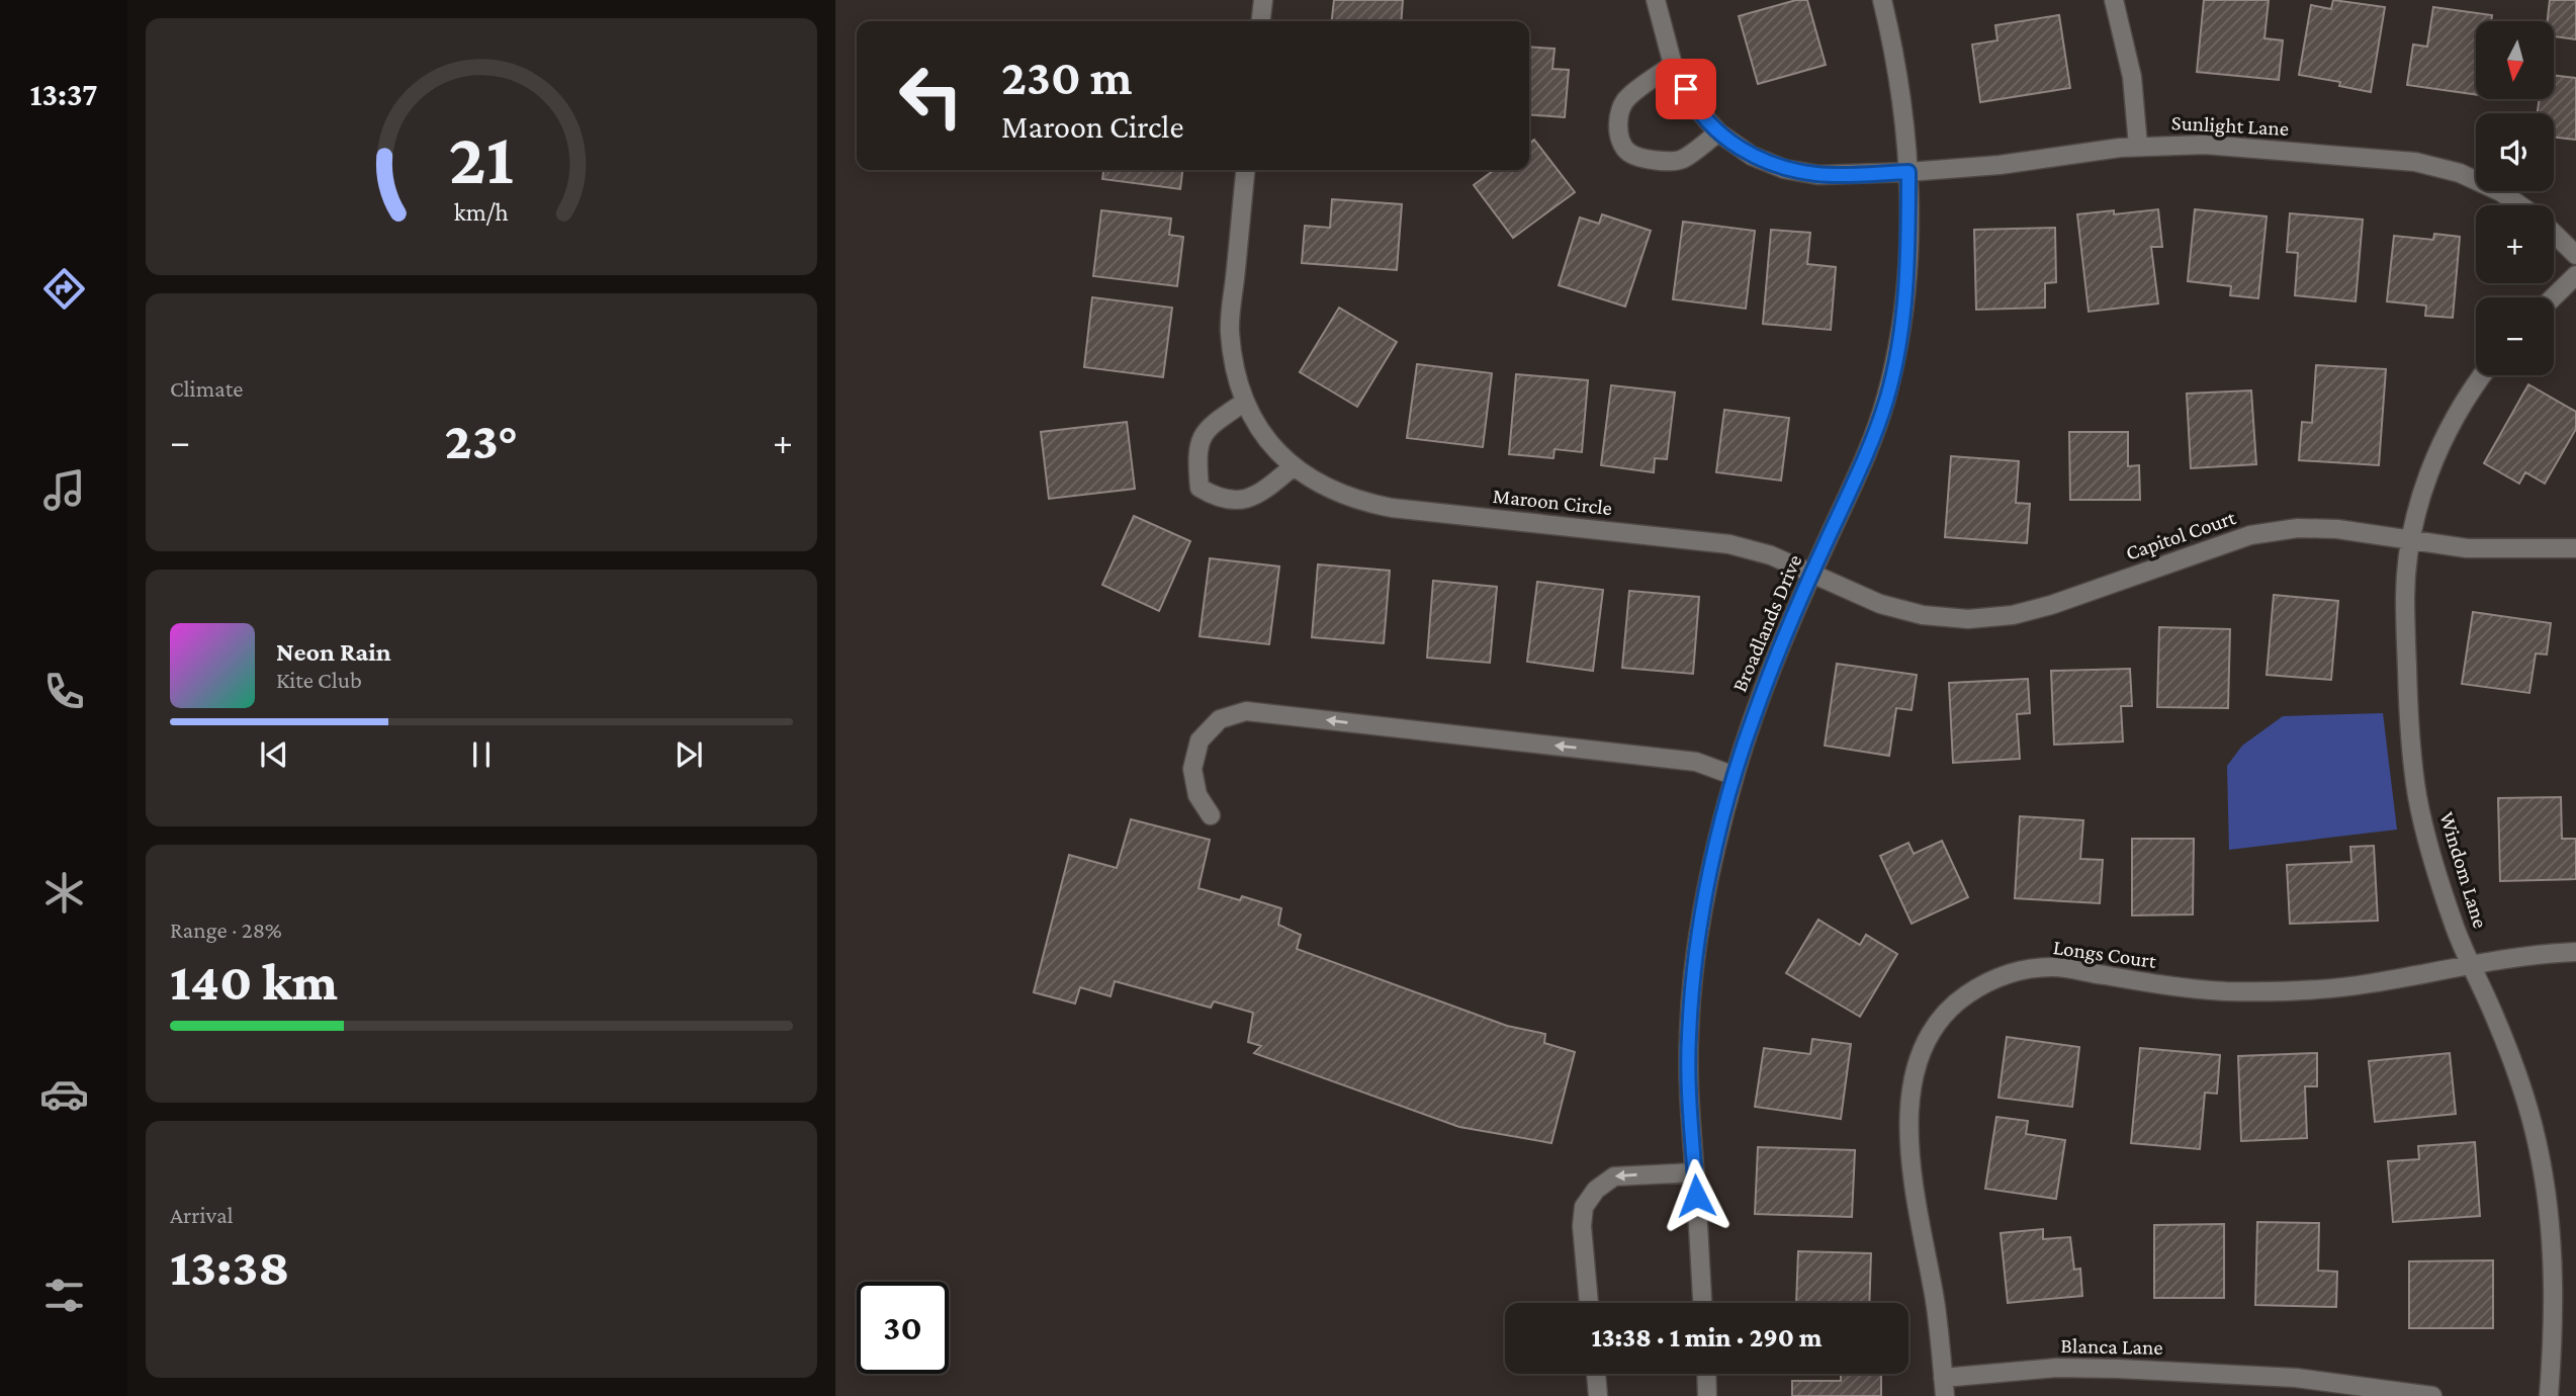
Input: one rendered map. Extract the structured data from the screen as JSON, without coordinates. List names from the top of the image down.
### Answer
{
  "streets": {
    "street": [
      "Sunlight Lane",
      "Maroon Circle",
      "Capitol Court",
      "Broadlands Drive",
      "Windom Lane",
      "Longs Court",
      "Blanca Lane"
    ]
  },
  "crossings": [
    ["Sunlight Lane", "Broadlands Drive"],
    ["Maroon Circle", "Capitol Court"],
    ["Maroon Circle", "Broadlands Drive"],
    ["Capitol Court", "Broadlands Drive"],
    ["Capitol Court", "Windom Lane"],
    ["Windom Lane", "Longs Court"],
    ["Longs Court", "Blanca Lane"]
  ],
  "north": "bottom",
  "page": {
    "tabs": "13:37",
    "map_buttons": ["+", "−"],
    "turn": ["230 m", "Maroon Circle"],
    "tile": [
      "Climate",
      ["Range · 28%", "140 km"],
      ["Arrival", "13:38"]
    ],
    "heat": ["−", "23°", "+"],
    "song": ["Neon Rain", "Kite Club"],
    "limit": "30",
    "trip": "13:38 · 1 min · 290 m",
    "gauge": ["21", "km/h"]
  }
}
